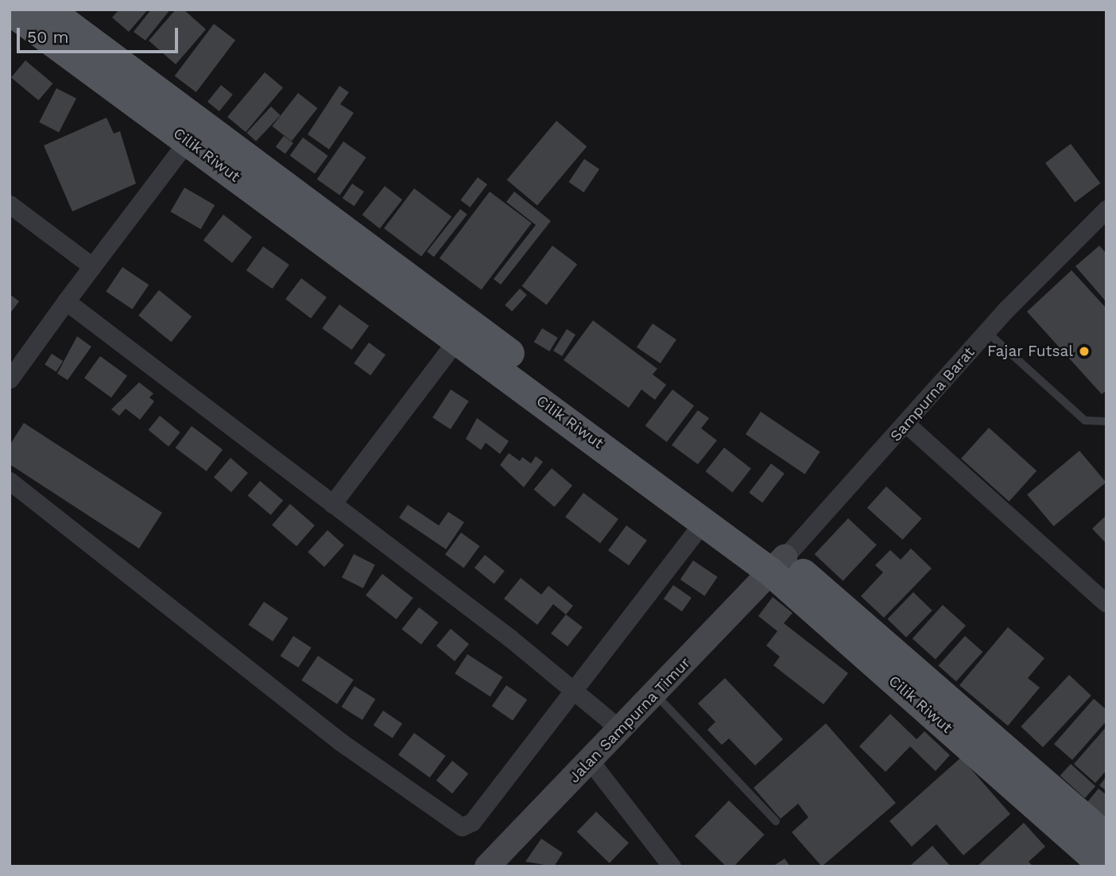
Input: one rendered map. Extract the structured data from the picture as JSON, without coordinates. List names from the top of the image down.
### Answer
{
  "streets": {
    "main road": ["Cilik Riwut"],
    "street": ["Sampurna Barat", "Jalan Sampurna Timur"]
  },
  "crossings": [
    ["Cilik Riwut", "Sampurna Barat"],
    ["Cilik Riwut", "Jalan Sampurna Timur"],
    ["Sampurna Barat", "Jalan Sampurna Timur"]
  ],
  "places": ["Fajar Futsal"],
  "scale_bar": "50 m"
}
